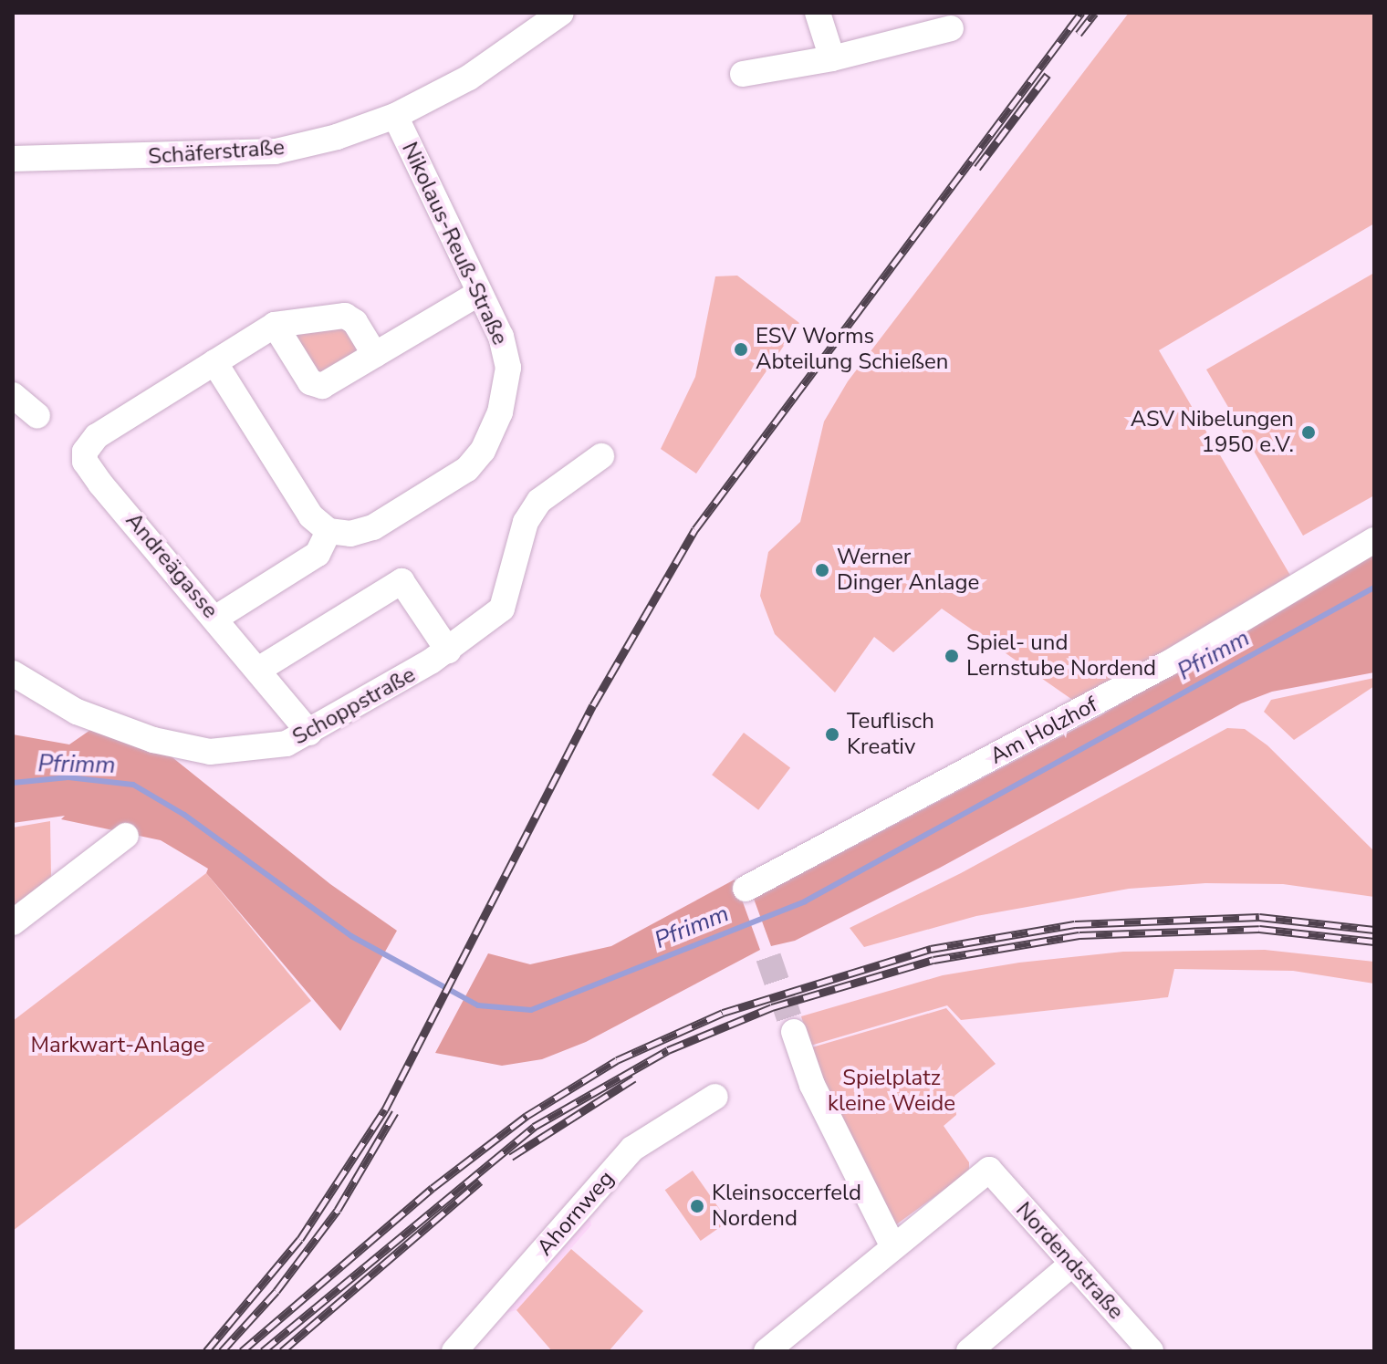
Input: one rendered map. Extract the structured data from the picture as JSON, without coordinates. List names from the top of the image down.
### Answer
{
  "streets": {
    "street": [
      "Schäferstraße",
      "Nikolaus-Reuß-Straße",
      "Andreägasse",
      "Schoppstraße",
      "Am Holzhof",
      "Ahornweg",
      "Nordendstraße"
    ]
  },
  "crossings": [
    ["Schäferstraße", "Nikolaus-Reuß-Straße"],
    ["Andreägasse", "Schoppstraße"]
  ],
  "water": ["Pfrimm"],
  "parks": ["Markwart-Anlage", "Spielplatz kleine Weide"],
  "places": [
    "ESV Worms Abteilung Schießen",
    "ASV Nibelungen 1950 e.V.",
    "Werner Dinger Anlage",
    "Spiel- und Lernstube Nordend",
    "Teuflisch Kreativ",
    "Kleinsoccerfeld Nordend"
  ]
}
